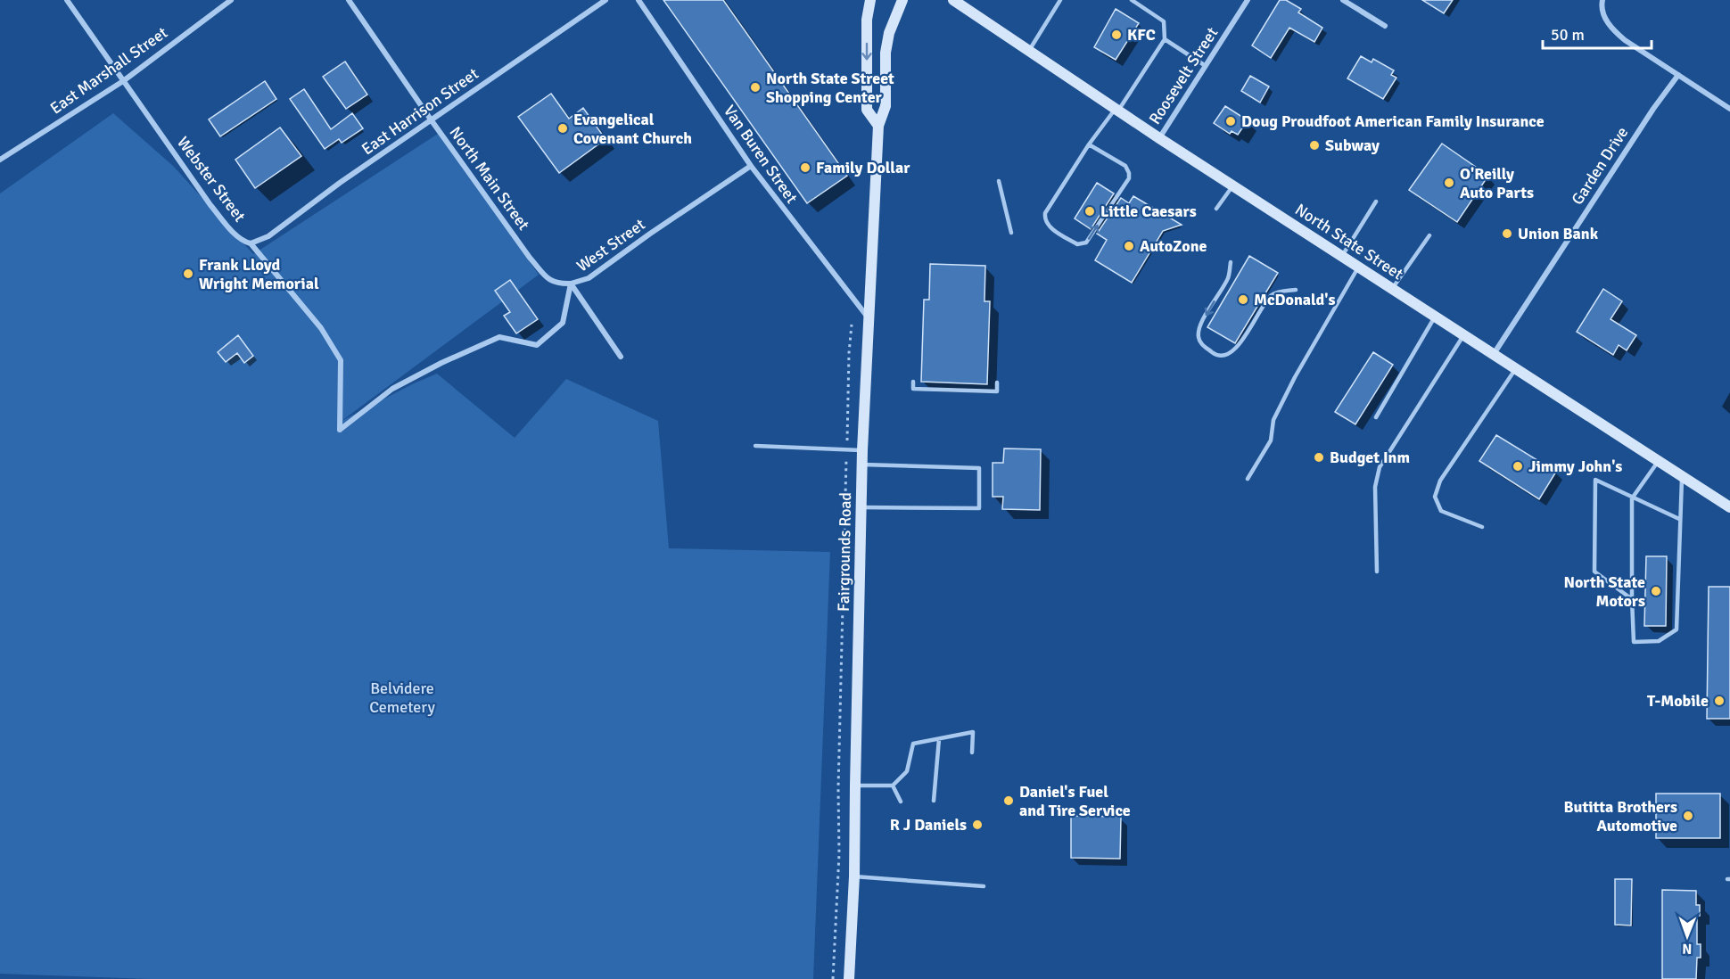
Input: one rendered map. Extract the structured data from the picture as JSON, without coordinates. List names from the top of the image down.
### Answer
{
  "streets": {
    "main road": ["North State Street", "Fairgrounds Road"],
    "street": [
      "East Marshall Street",
      "Roosevelt Street",
      "East Harrison Street",
      "Van Buren Street",
      "Garden Drive",
      "North Main Street",
      "Webster Street",
      "West Street"
    ]
  },
  "crossings": [
    ["East Marshall Street", "Webster Street"],
    ["Roosevelt Street", "North State Street"],
    ["East Harrison Street", "North Main Street"],
    ["East Harrison Street", "Webster Street"],
    ["Van Buren Street", "West Street"],
    ["Van Buren Street", "Fairgrounds Road"],
    ["Garden Drive", "North State Street"],
    ["North Main Street", "West Street"],
    ["Webster Street", "West Street"]
  ],
  "parks": ["Belvidere Cemetery"],
  "places": [
    "KFC",
    "North State Street Shopping Center",
    "Doug Proudfoot American Family Insurance",
    "Evangelical Covenant Church",
    "Subway",
    "Family Dollar",
    "O'Reilly Auto Parts",
    "Little Caesars",
    "Union Bank",
    "AutoZone",
    "Frank Lloyd Wright Memorial",
    "McDonald's",
    "Budget Inm",
    "Jimmy John's",
    "North State Motors",
    "T-Mobile",
    "Daniel's Fuel and Tire Service",
    "Butitta Brothers Automotive",
    "R J Daniels"
  ],
  "scale_bar": "50 m",
  "north": "bottom"
}
